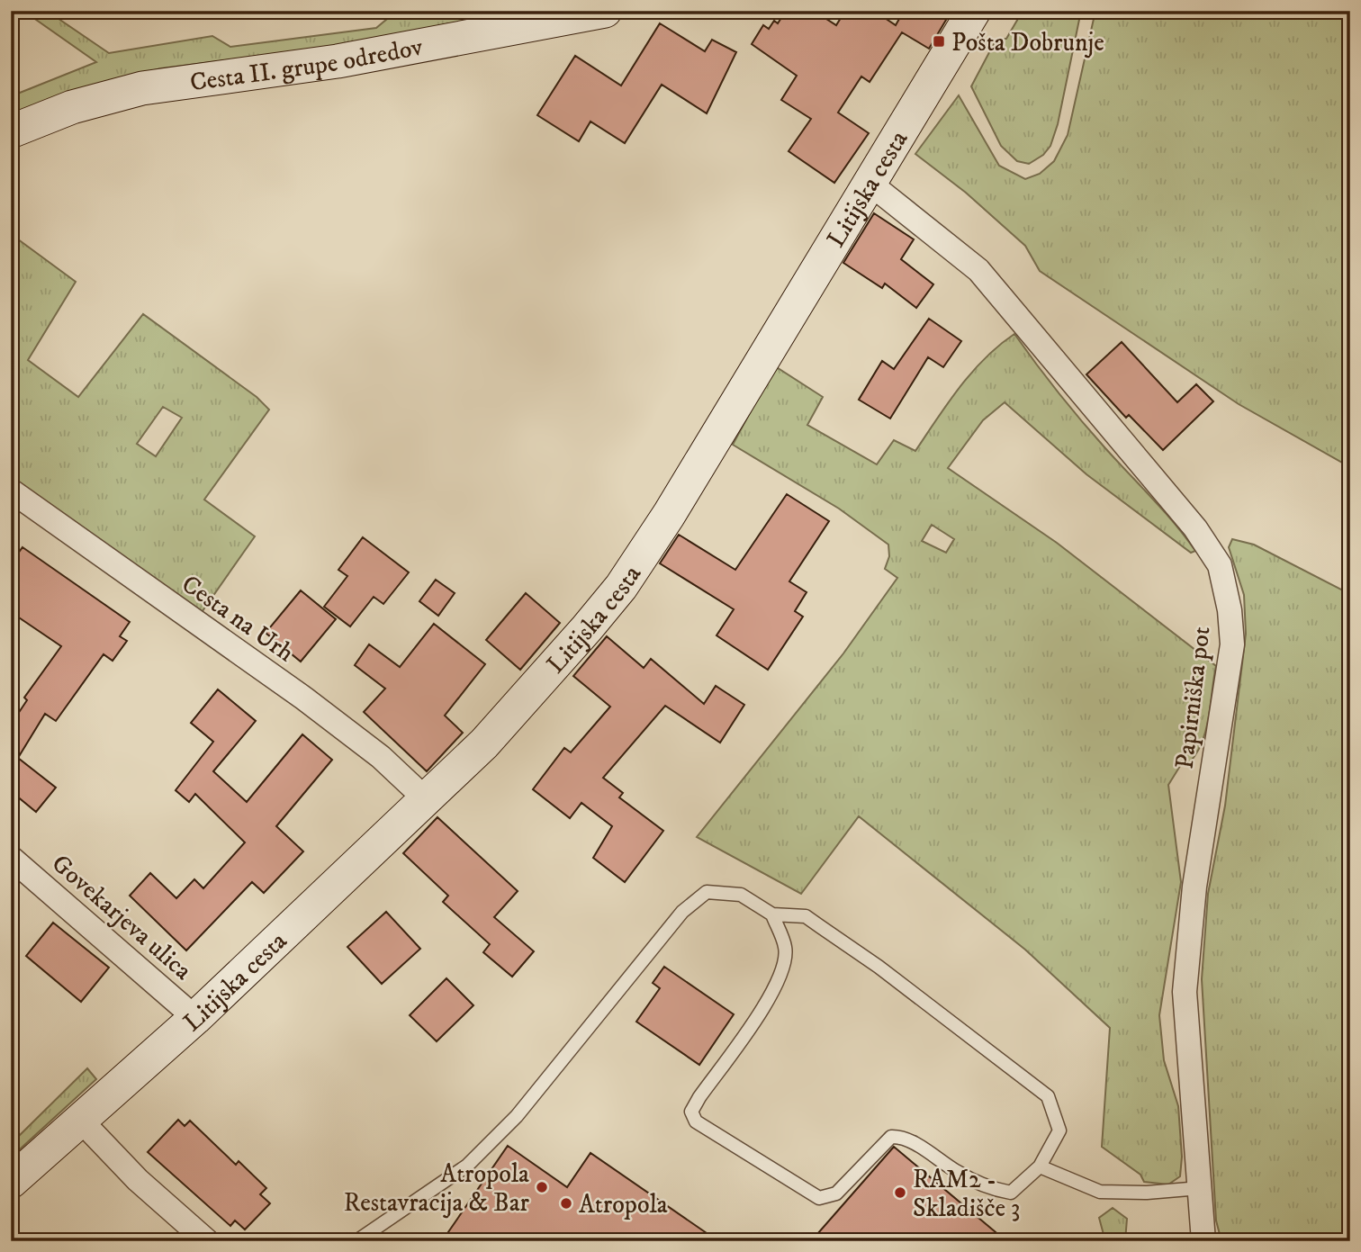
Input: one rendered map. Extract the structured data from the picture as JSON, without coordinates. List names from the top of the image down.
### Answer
{
  "streets": {
    "main road": ["Cesta II. grupe odredov", "Litijska cesta"],
    "street": ["Cesta na Urh", "Papirniška pot", "Govekarjeva ulica"]
  },
  "crossings": [
    ["Litijska cesta", "Cesta na Urh"],
    ["Litijska cesta", "Papirniška pot"],
    ["Litijska cesta", "Govekarjeva ulica"]
  ],
  "places": {
    "transit": ["Pošta Dobrunje"],
    "other": ["Atropola Restavracija & Bar", "RAM2 - Skladišče 3", "Atropola"]
  }
}
